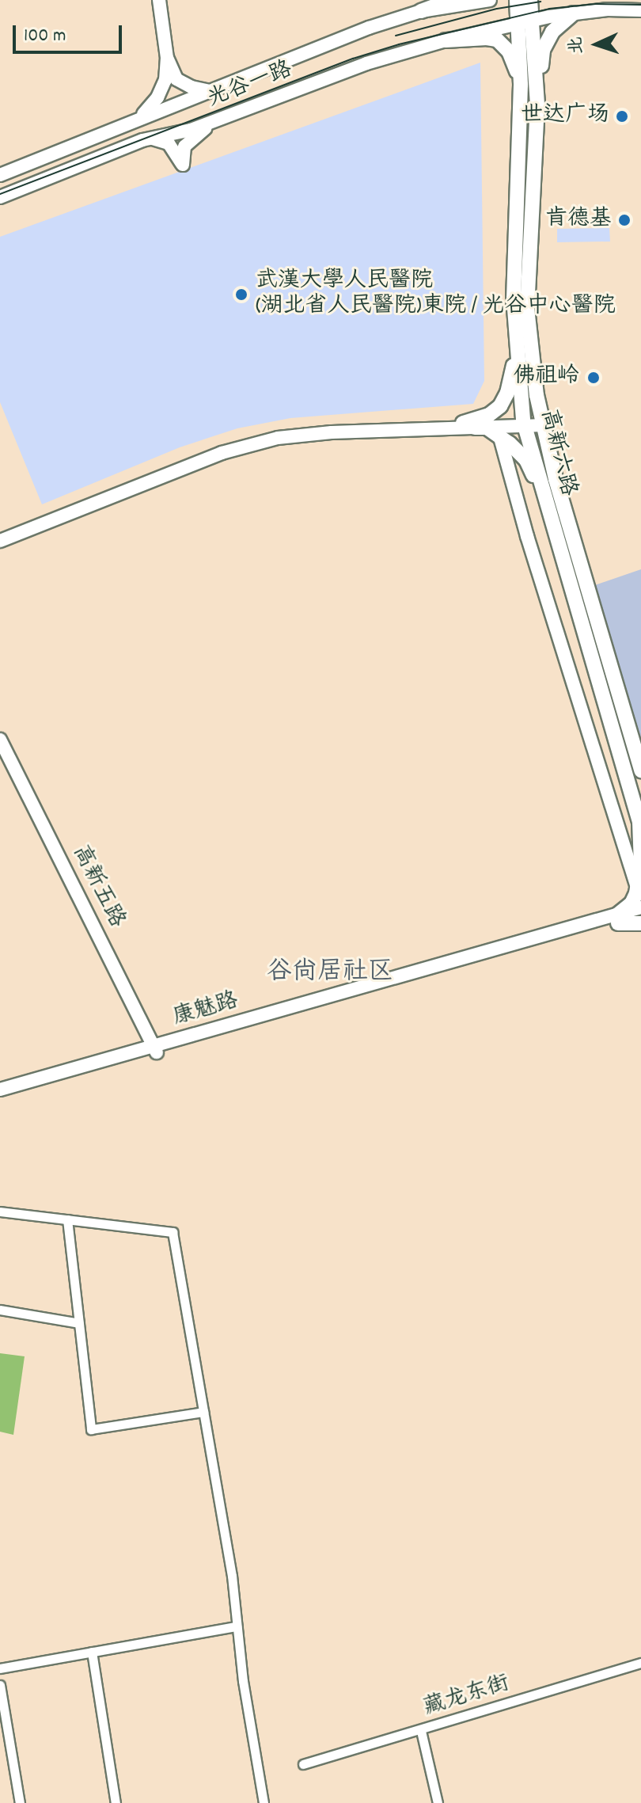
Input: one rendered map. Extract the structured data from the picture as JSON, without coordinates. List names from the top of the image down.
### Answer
{
  "streets": {
    "main road": [
      "光谷一路",
      "高新六路",
      "高新五路",
      "康魅路"
    ],
    "street": ["藏龙东街"]
  },
  "crossings": [
    ["光谷一路", "高新六路"],
    ["高新五路", "康魅路"]
  ],
  "districts": ["谷尚居社区"],
  "places": [
    "世达广场",
    "肯德基",
    "武漢大學人民醫院 (湖北省人民醫院)東院 / 光谷中心醫院",
    "佛祖岭"
  ],
  "scale_bar": "100 m",
  "north": "left"
}
